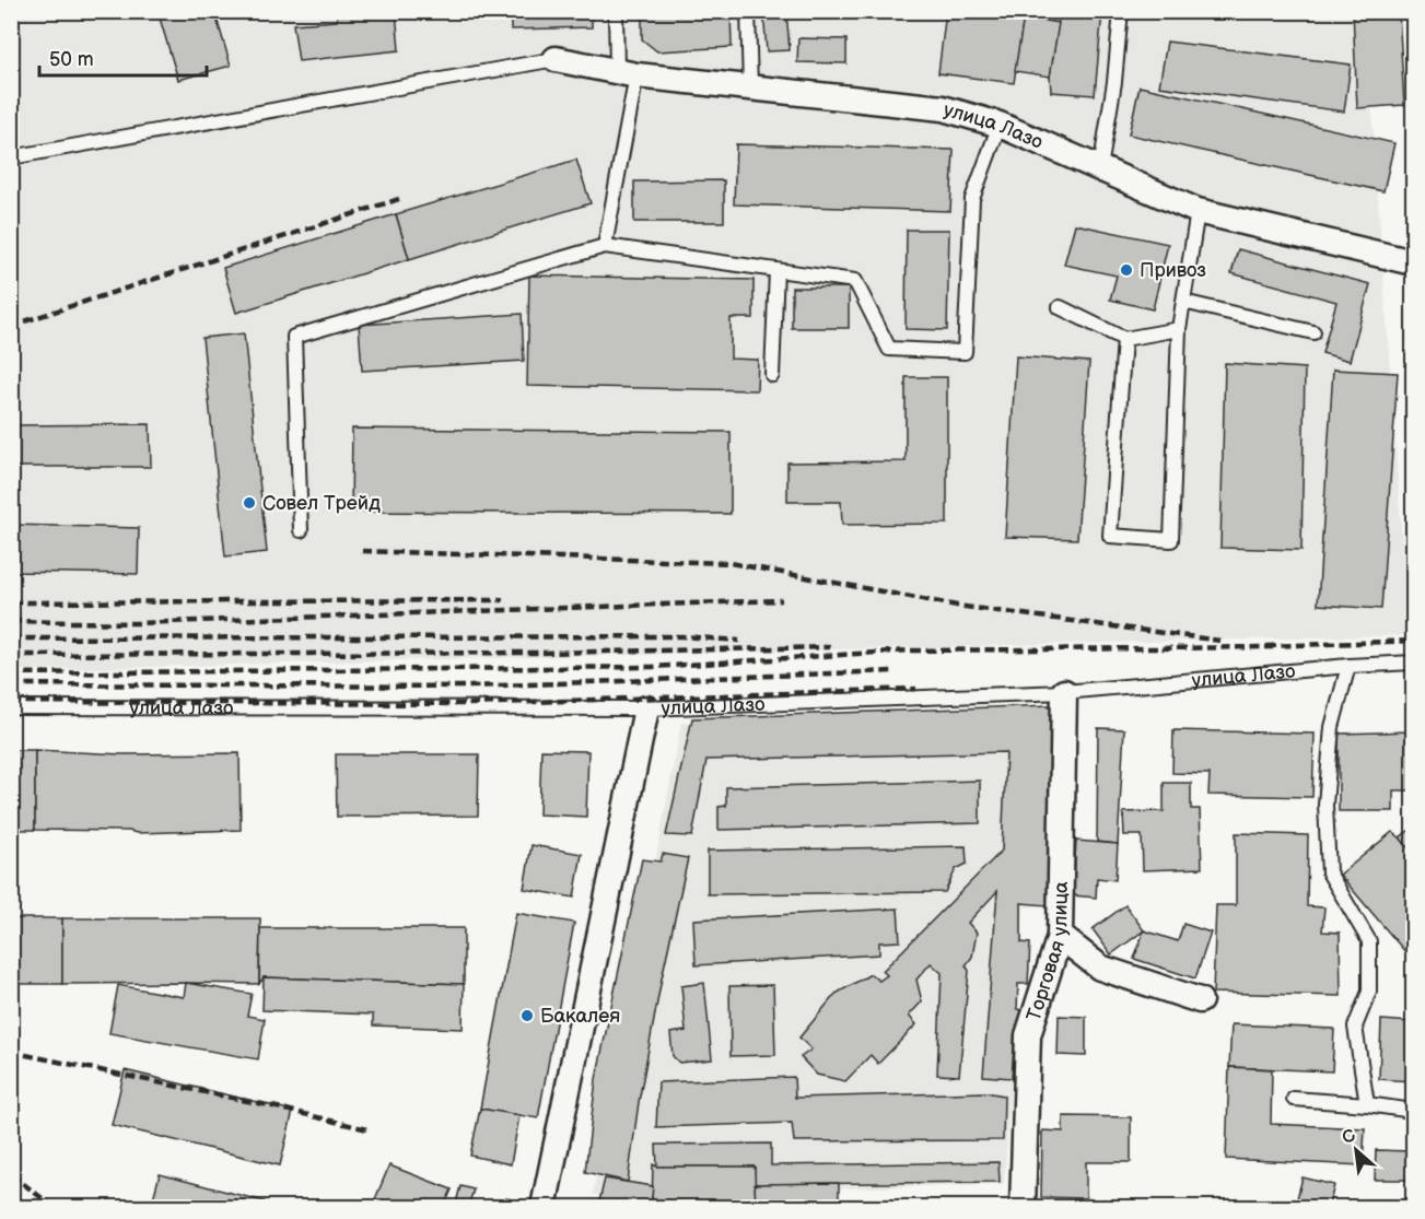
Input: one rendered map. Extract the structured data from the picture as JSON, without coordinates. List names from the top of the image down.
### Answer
{
  "streets": {
    "street": ["улица Лазо", "Торговая улица"]
  },
  "crossings": [
    ["улица Лазо", "Торговая улица"]
  ],
  "places": ["Привоз", "Совел Трейд", "Бакалея"],
  "scale_bar": "50 m",
  "north": "top left"
}
